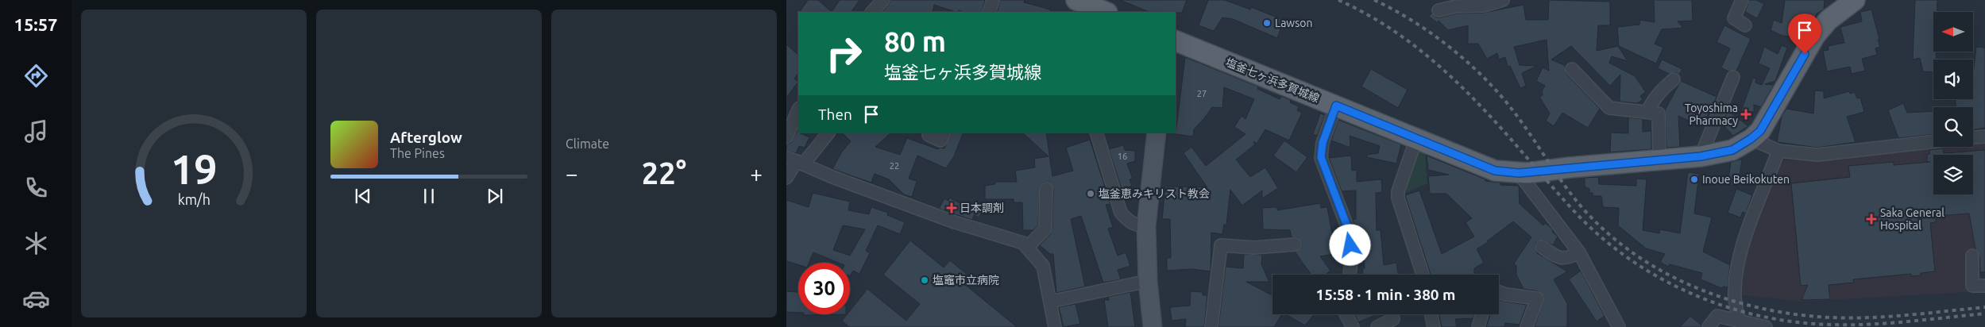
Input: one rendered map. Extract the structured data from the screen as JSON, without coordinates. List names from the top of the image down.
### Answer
{
  "streets": {
    "main road": ["塩釜七ヶ浜多賀城線"]
  },
  "places": {
    "other": [
      "Lawson",
      "Inoue Beikokuten",
      "塩釜恵みキリスト教会",
      "塩竈市立病院"
    ],
    "health": ["Toyoshima Pharmacy", "日本調剤", "Saka General Hospital"]
  },
  "house_numbers": ["27", "16", "22"],
  "north": "left",
  "page": {
    "tabs": "15:57",
    "tile": "Climate",
    "turn": ["80 m", "塩釜七ヶ浜多賀城線"],
    "then": "Then",
    "song": ["Afterglow", "The Pines"],
    "heat": ["−", "22°", "+"],
    "limit": "30",
    "trip": "15:58 · 1 min · 380 m",
    "gauge": ["19", "km/h"]
  }
}
